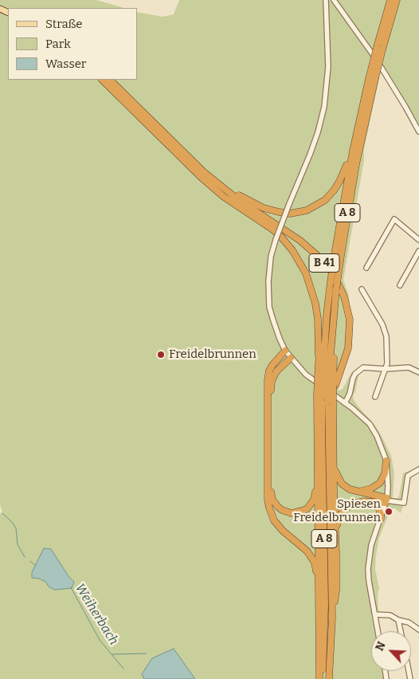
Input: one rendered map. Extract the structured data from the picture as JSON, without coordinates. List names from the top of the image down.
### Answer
{
  "streets": {
    "highway": ["A 8", "B 41"]
  },
  "crossings": [
    ["A 8", "B 41"]
  ],
  "water": ["Weiherbach"],
  "places": ["Freidelbrunnen", "Spiesen Freidelbrunnen"],
  "legend": ["Straße", "Park", "Wasser"],
  "north": "top left"
}
